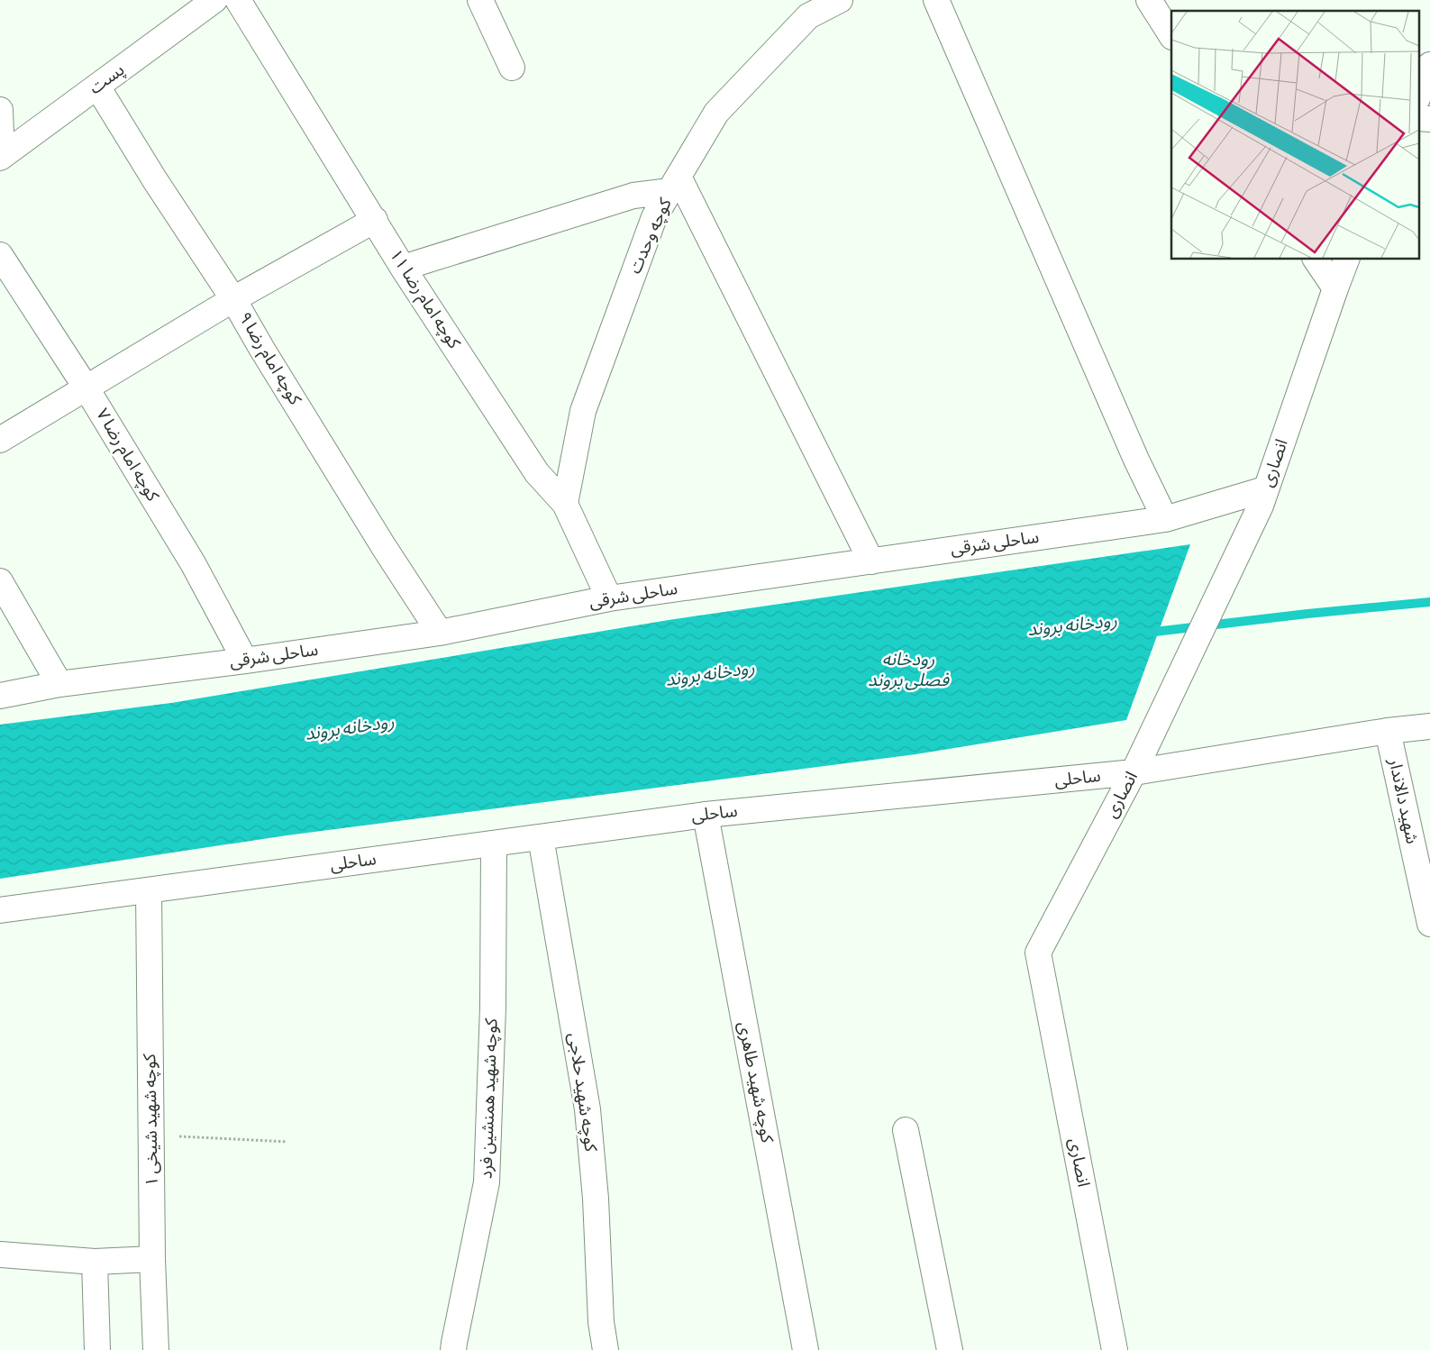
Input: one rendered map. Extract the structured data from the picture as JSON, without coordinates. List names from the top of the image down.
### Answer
{
  "streets": {
    "street": [
      "پست",
      "کوچه وحدت",
      "کوچه امام رضا ۱۱",
      "کوچه امام رضا ۹",
      "کوچه امام رضا ۷",
      "انصاری",
      "ساحلی شرقی",
      "ساحلی",
      "شهید دالاندار",
      "کوچه شهید طاهری",
      "کوچه شهید حلاجی",
      "کوچه شهید همنشین فرد",
      "کوچه شهید شیخی ۱"
    ]
  },
  "crossings": [
    ["پست", "کوچه امام رضا ۹"],
    ["کوچه وحدت", "کوچه امام رضا ۱۱"],
    ["کوچه امام رضا ۱۱", "ساحلی شرقی"],
    ["کوچه امام رضا ۹", "ساحلی شرقی"],
    ["کوچه امام رضا ۷", "ساحلی شرقی"],
    ["انصاری", "ساحلی شرقی"],
    ["انصاری", "ساحلی"],
    ["ساحلی", "شهید دالاندار"],
    ["ساحلی", "کوچه شهید طاهری"],
    ["ساحلی", "کوچه شهید حلاجی"],
    ["ساحلی", "کوچه شهید همنشین فرد"],
    ["ساحلی", "کوچه شهید شیخی ۱"]
  ],
  "water": ["رودخانه بروند", "رودخانه فصلی بروند"]
}
